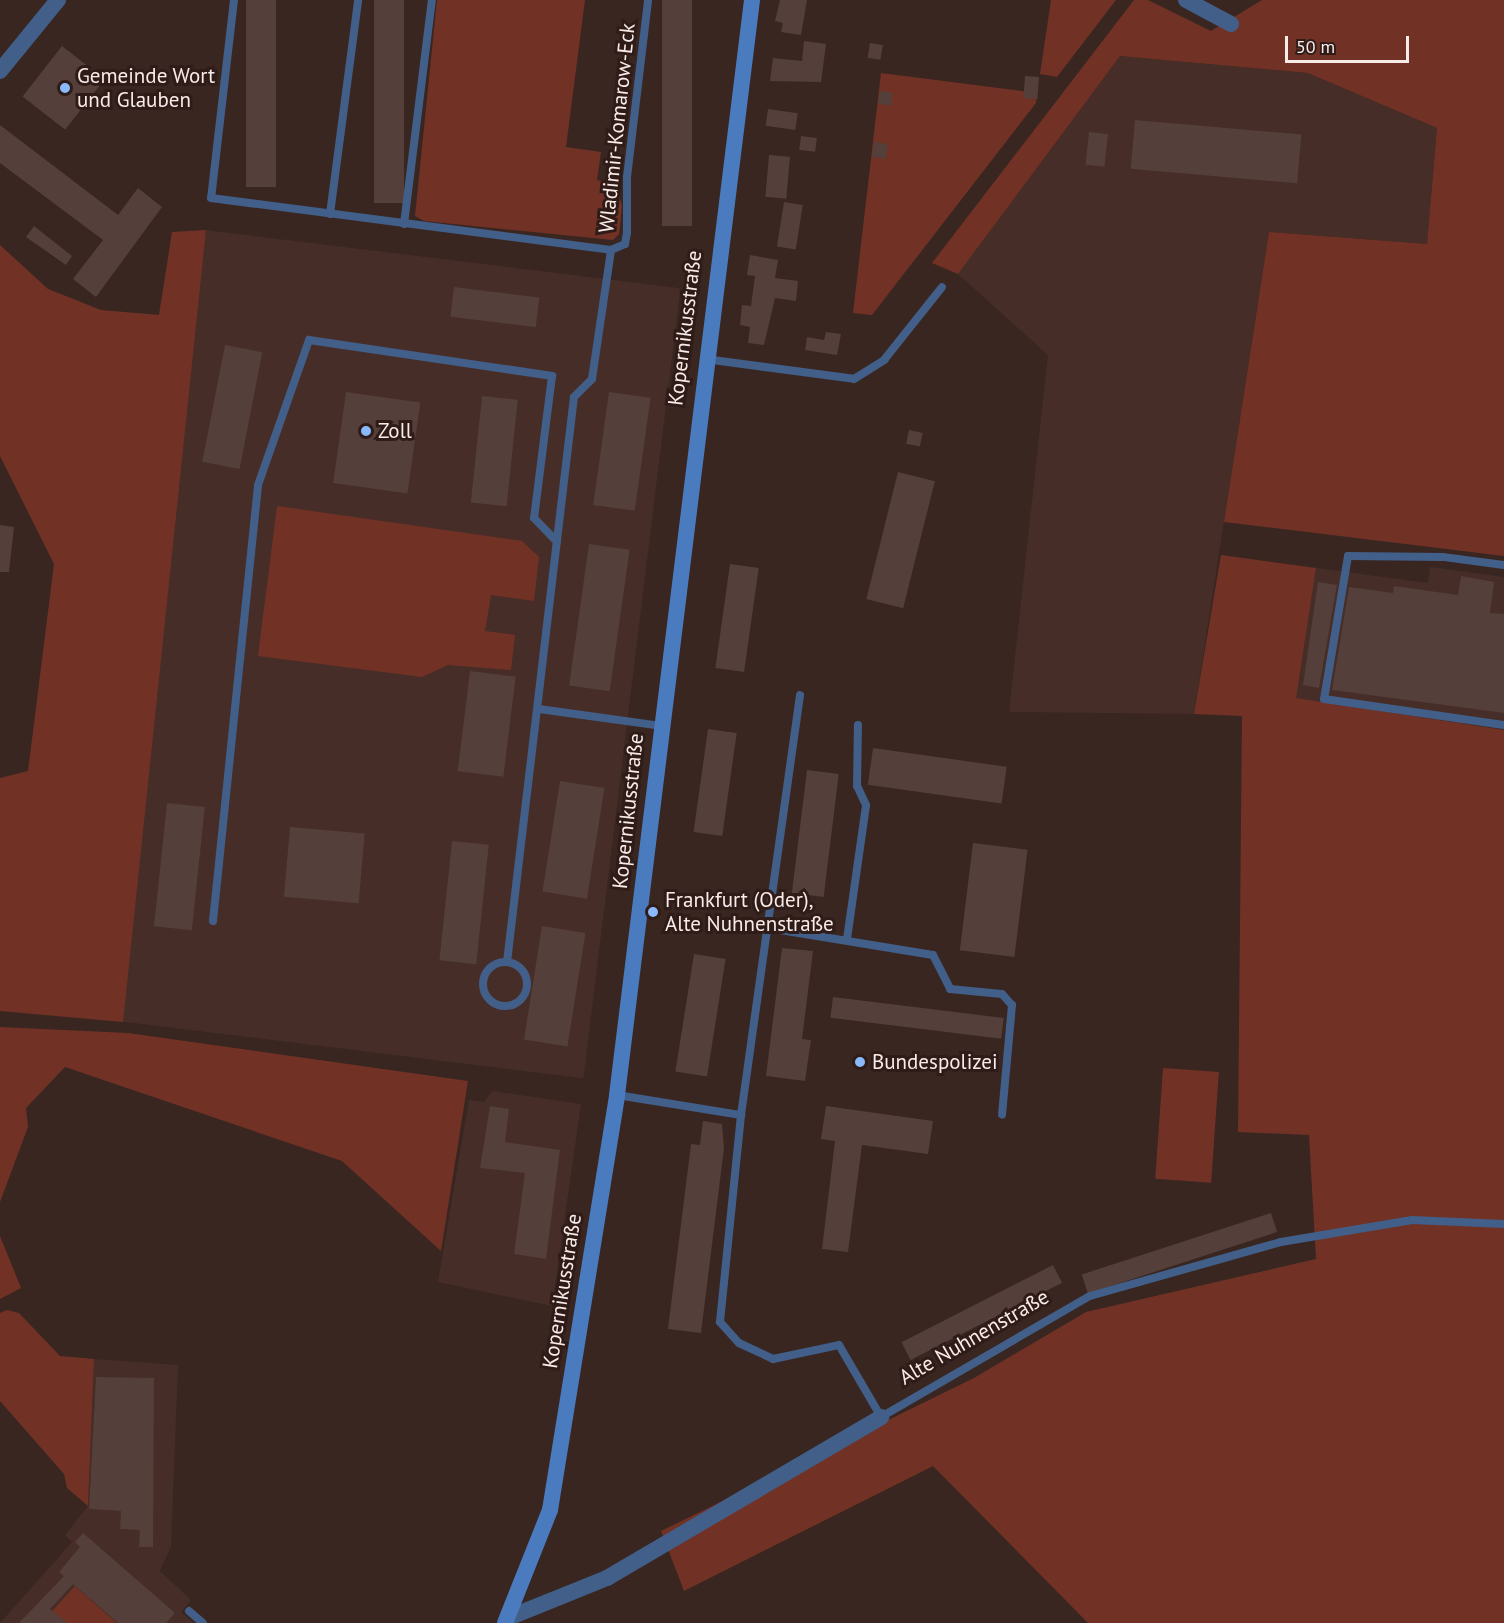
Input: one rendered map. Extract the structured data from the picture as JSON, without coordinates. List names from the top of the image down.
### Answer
{
  "streets": {
    "main road": ["Kopernikusstraße"],
    "street": ["Alte Nuhnenstraße"],
    "lane": ["Wladimir-Komarow-Eck"]
  },
  "crossings": [
    ["Kopernikusstraße", "Alte Nuhnenstraße"]
  ],
  "places": [
    "Gemeinde Wort und Glauben",
    "Zoll",
    "Frankfurt (Oder), Alte Nuhnenstraße",
    "Bundespolizei"
  ],
  "scale_bar": "50 m"
}
